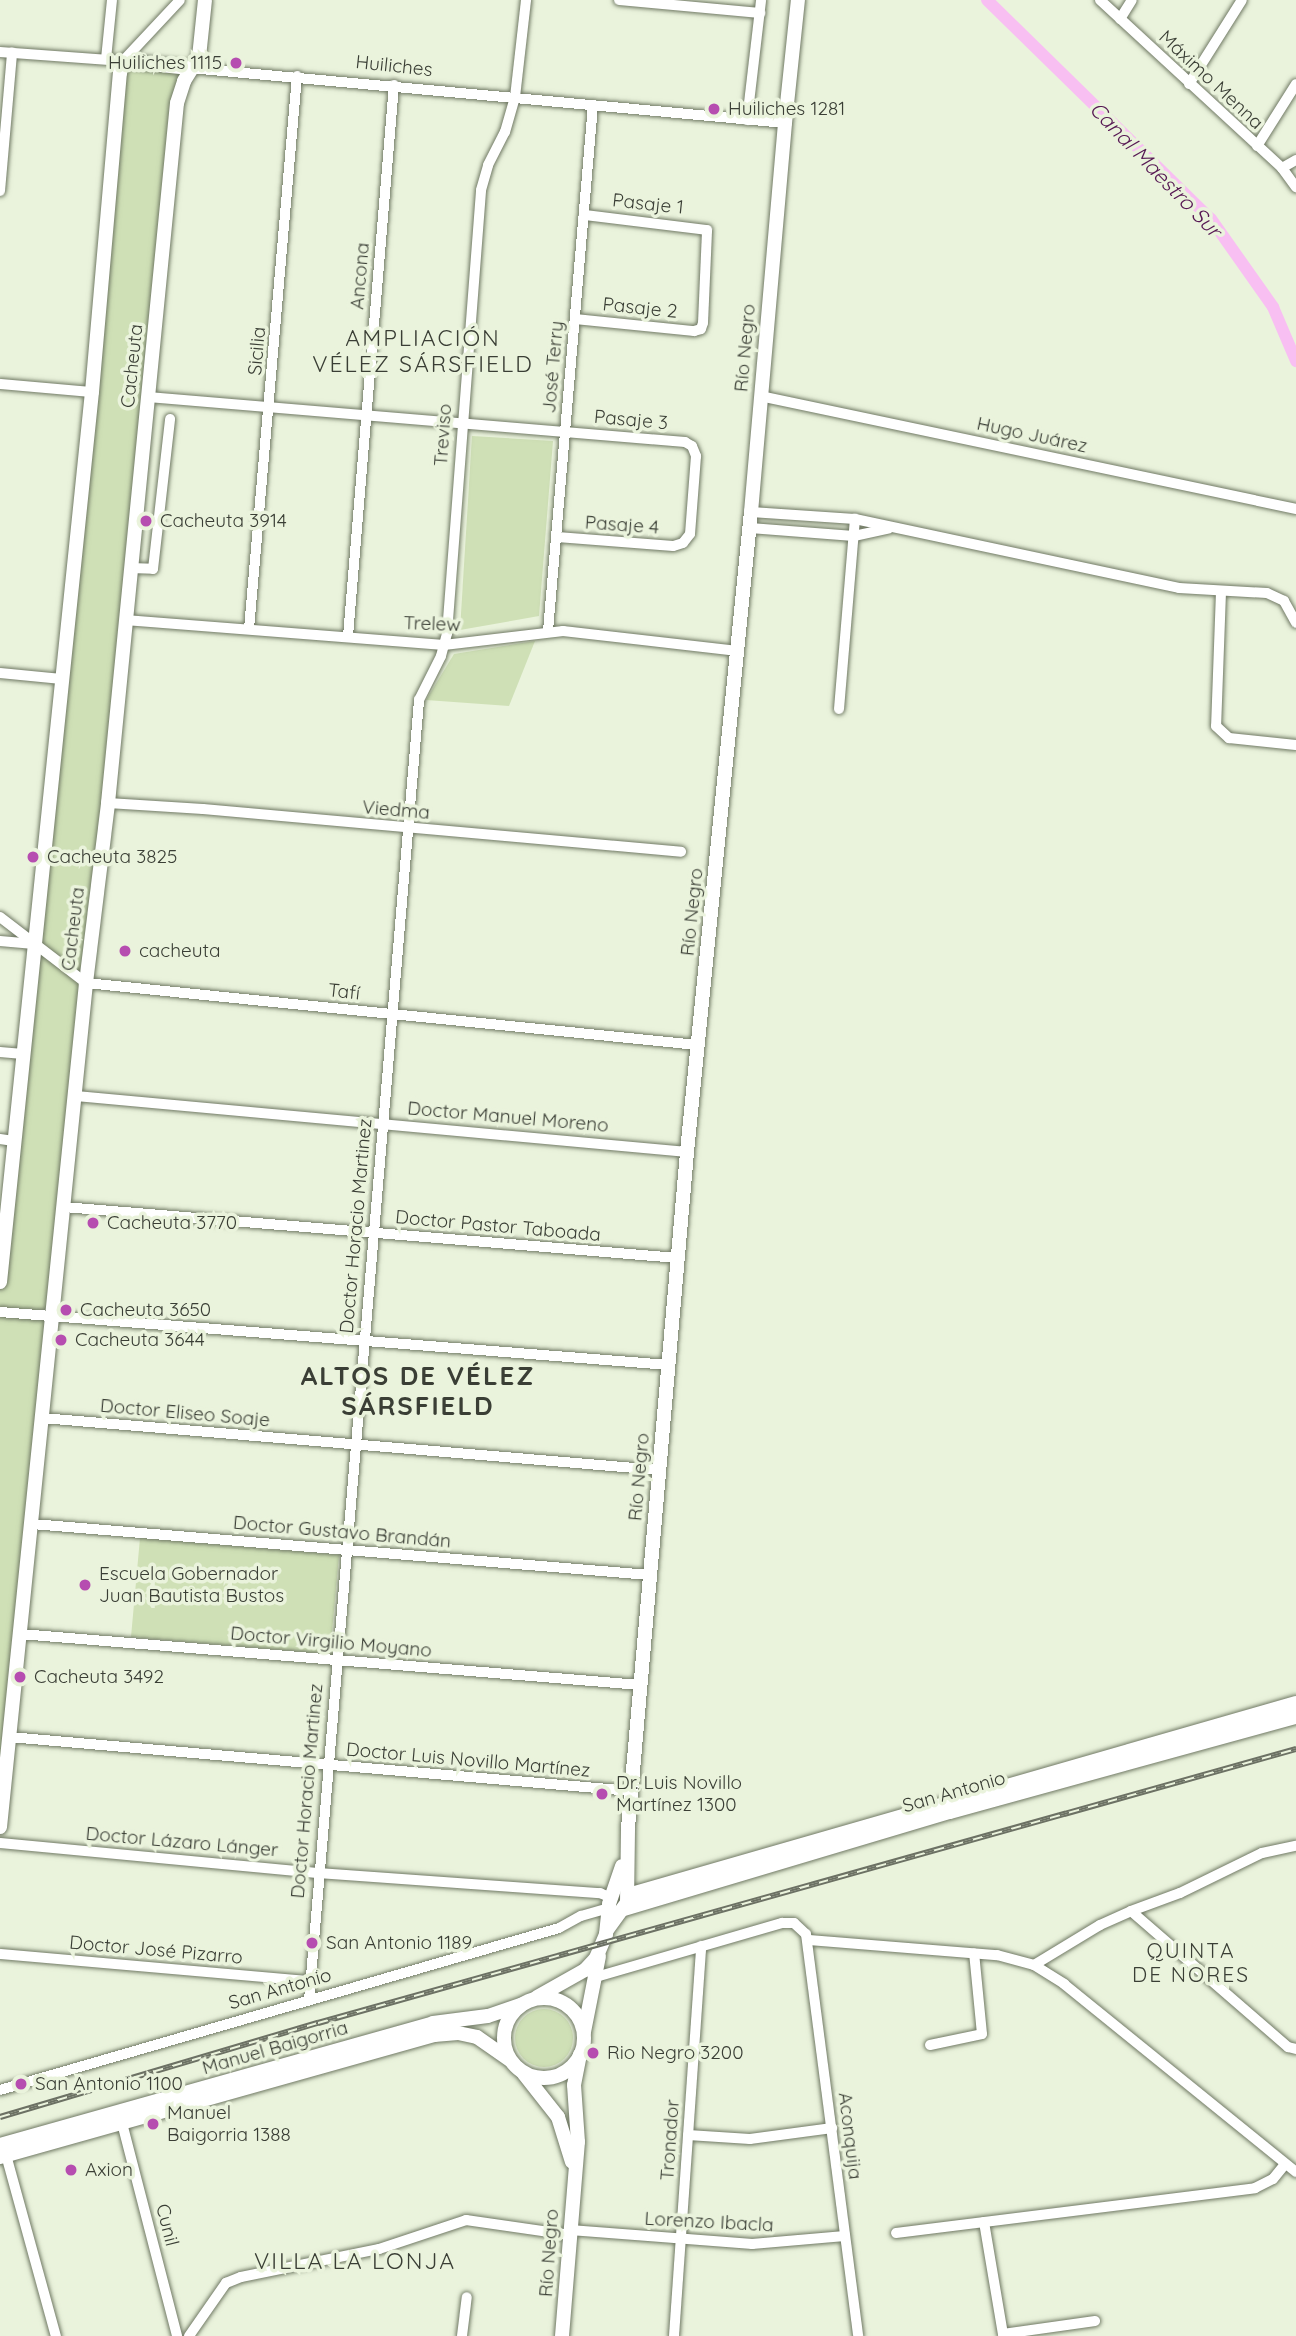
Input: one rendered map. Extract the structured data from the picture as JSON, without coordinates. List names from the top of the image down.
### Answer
{
  "streets": {
    "street": [
      "Huiliches",
      "Máximo Menna",
      "Pasaje 1",
      "Ancona",
      "Pasaje 2",
      "Río Negro",
      "Sicilia",
      "Cacheuta",
      "José Terry",
      "Pasaje 3",
      "Treviso",
      "Hugo Juárez",
      "Pasaje 4",
      "Trelew",
      "Viedma",
      "Tafí",
      "Doctor Manuel Moreno",
      "Doctor Horacio Martinez",
      "Doctor Pastor Taboada",
      "Doctor Eliseo Soaje",
      "Doctor Gustavo Brandán",
      "Doctor Virgilio Moyano",
      "Doctor Luis Novillo Martínez",
      "San Antonio",
      "Doctor Lázaro Lánger",
      "Doctor José Pizarro",
      "Manuel Baigorria",
      "Aconquija",
      "Tronador",
      "Lorenzo Ibacla",
      "Cunil"
    ]
  },
  "crossings": [
    ["Huiliches", "Ancona"],
    ["Huiliches", "Río Negro"],
    ["Huiliches", "Sicilia"],
    ["Huiliches", "Cacheuta"],
    ["Huiliches", "José Terry"],
    ["Huiliches", "Treviso"],
    ["Pasaje 1", "Pasaje 2"],
    ["Pasaje 1", "José Terry"],
    ["Ancona", "Pasaje 3"],
    ["Ancona", "Trelew"],
    ["Pasaje 2", "José Terry"],
    ["Río Negro", "Hugo Juárez"],
    ["Río Negro", "Trelew"],
    ["Río Negro", "Tafí"],
    ["Río Negro", "Doctor Manuel Moreno"],
    ["Río Negro", "Doctor Pastor Taboada"],
    ["Río Negro", "Doctor Eliseo Soaje"],
    ["Río Negro", "Doctor Gustavo Brandán"],
    ["Río Negro", "Doctor Virgilio Moyano"],
    ["Río Negro", "Doctor Luis Novillo Martínez"],
    ["Río Negro", "San Antonio"],
    ["Río Negro", "Doctor Lázaro Lánger"],
    ["Río Negro", "Manuel Baigorria"],
    ["Río Negro", "Lorenzo Ibacla"],
    ["Sicilia", "Pasaje 3"],
    ["Sicilia", "Trelew"],
    ["Cacheuta", "Pasaje 3"],
    ["Cacheuta", "Trelew"],
    ["Cacheuta", "Viedma"],
    ["Cacheuta", "Tafí"],
    ["Cacheuta", "Doctor Manuel Moreno"],
    ["Cacheuta", "Doctor Pastor Taboada"],
    ["Cacheuta", "Doctor Eliseo Soaje"],
    ["Cacheuta", "Doctor Gustavo Brandán"],
    ["Cacheuta", "Doctor Virgilio Moyano"],
    ["Cacheuta", "Doctor Luis Novillo Martínez"],
    ["José Terry", "Pasaje 3"],
    ["José Terry", "Pasaje 4"],
    ["José Terry", "Trelew"],
    ["Pasaje 3", "Treviso"],
    ["Pasaje 3", "Pasaje 4"],
    ["Treviso", "Trelew"],
    ["Treviso", "Doctor Horacio Martinez"],
    ["Viedma", "Doctor Horacio Martinez"],
    ["Tafí", "Doctor Horacio Martinez"],
    ["Doctor Manuel Moreno", "Doctor Horacio Martinez"],
    ["Doctor Horacio Martinez", "Doctor Pastor Taboada"],
    ["Doctor Horacio Martinez", "Doctor Eliseo Soaje"],
    ["Doctor Horacio Martinez", "Doctor Gustavo Brandán"],
    ["Doctor Horacio Martinez", "Doctor Virgilio Moyano"],
    ["Doctor Horacio Martinez", "Doctor Luis Novillo Martínez"],
    ["Doctor Horacio Martinez", "San Antonio"],
    ["Doctor Horacio Martinez", "Doctor Lázaro Lánger"],
    ["Doctor Horacio Martinez", "Doctor José Pizarro"],
    ["San Antonio", "Doctor Lázaro Lánger"],
    ["Manuel Baigorria", "Cunil"],
    ["Aconquija", "Lorenzo Ibacla"],
    ["Tronador", "Lorenzo Ibacla"]
  ],
  "districts": [
    "AMPLIACIÓN VÉLEZ SÁRSFIELD",
    "ALTOS DE VÉLEZ SÁRSFIELD",
    "QUINTA DE NORES",
    "VILLA LA LONJA"
  ],
  "water": ["Canal Maestro Sur"],
  "places": [
    "Huiliches 1115",
    "Huiliches 1281",
    "Cacheuta 3914",
    "Cacheuta 3825",
    "cacheuta",
    "Cacheuta 3770",
    "Cacheuta 3650",
    "Cacheuta 3644",
    "Escuela Gobernador Juan Bautista Bustos",
    "Cacheuta 3492",
    "Dr. Luis Novillo Martínez 1300",
    "San Antonio 1189",
    "Rio Negro 3200",
    "San Antonio 1100",
    "Manuel Baigorria 1388",
    "Axion"
  ]
}
